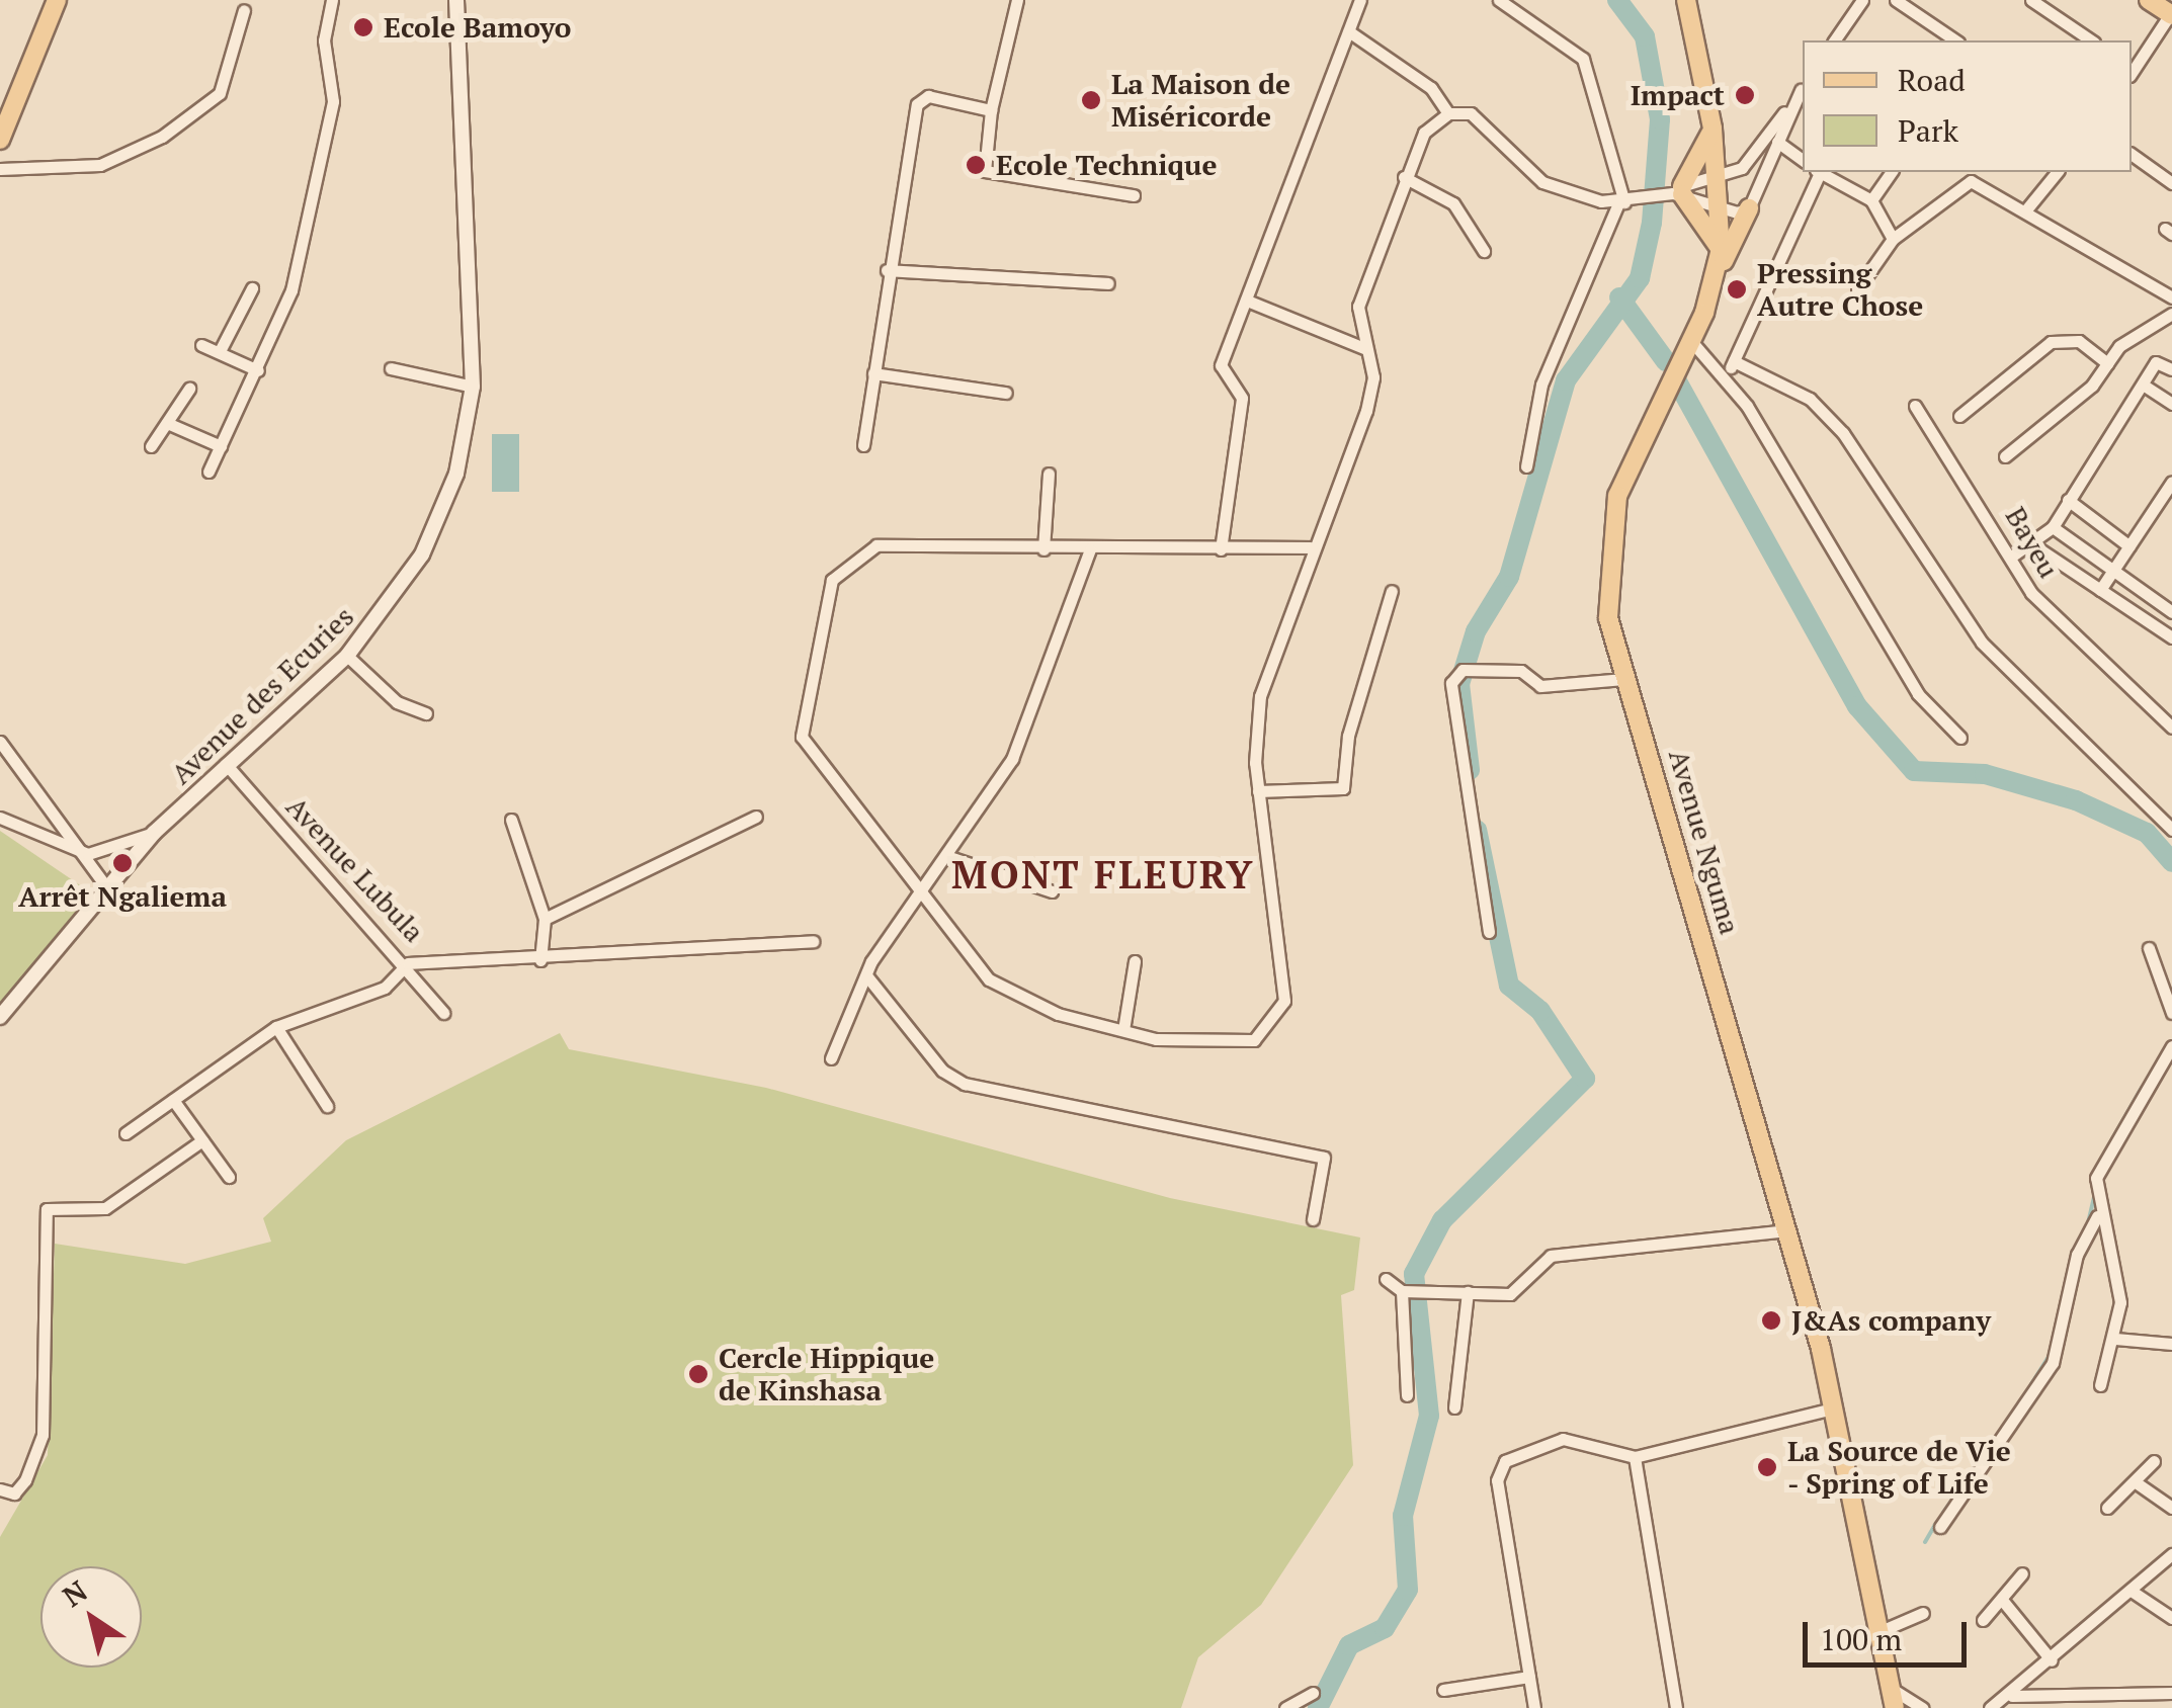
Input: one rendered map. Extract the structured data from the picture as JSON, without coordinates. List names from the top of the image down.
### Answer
{
  "streets": {
    "main road": ["Avenue Nguma"],
    "street": ["Bayeu", "Avenue des Ecuries", "Avenue Lubula"]
  },
  "crossings": [
    ["Avenue des Ecuries", "Avenue Lubula"]
  ],
  "districts": ["MONT FLEURY"],
  "places": [
    "Ecole Bamoyo",
    "Impact",
    "La Maison de Miséricorde",
    "Ecole Technique",
    "Pressing Autre Chose",
    "Arrêt Ngaliema",
    "J&As company",
    "Cercle Hippique de Kinshasa",
    "La Source de Vie - Spring of Life"
  ],
  "legend": ["Road", "Park"],
  "scale_bar": "100 m",
  "north": "top left"
}
